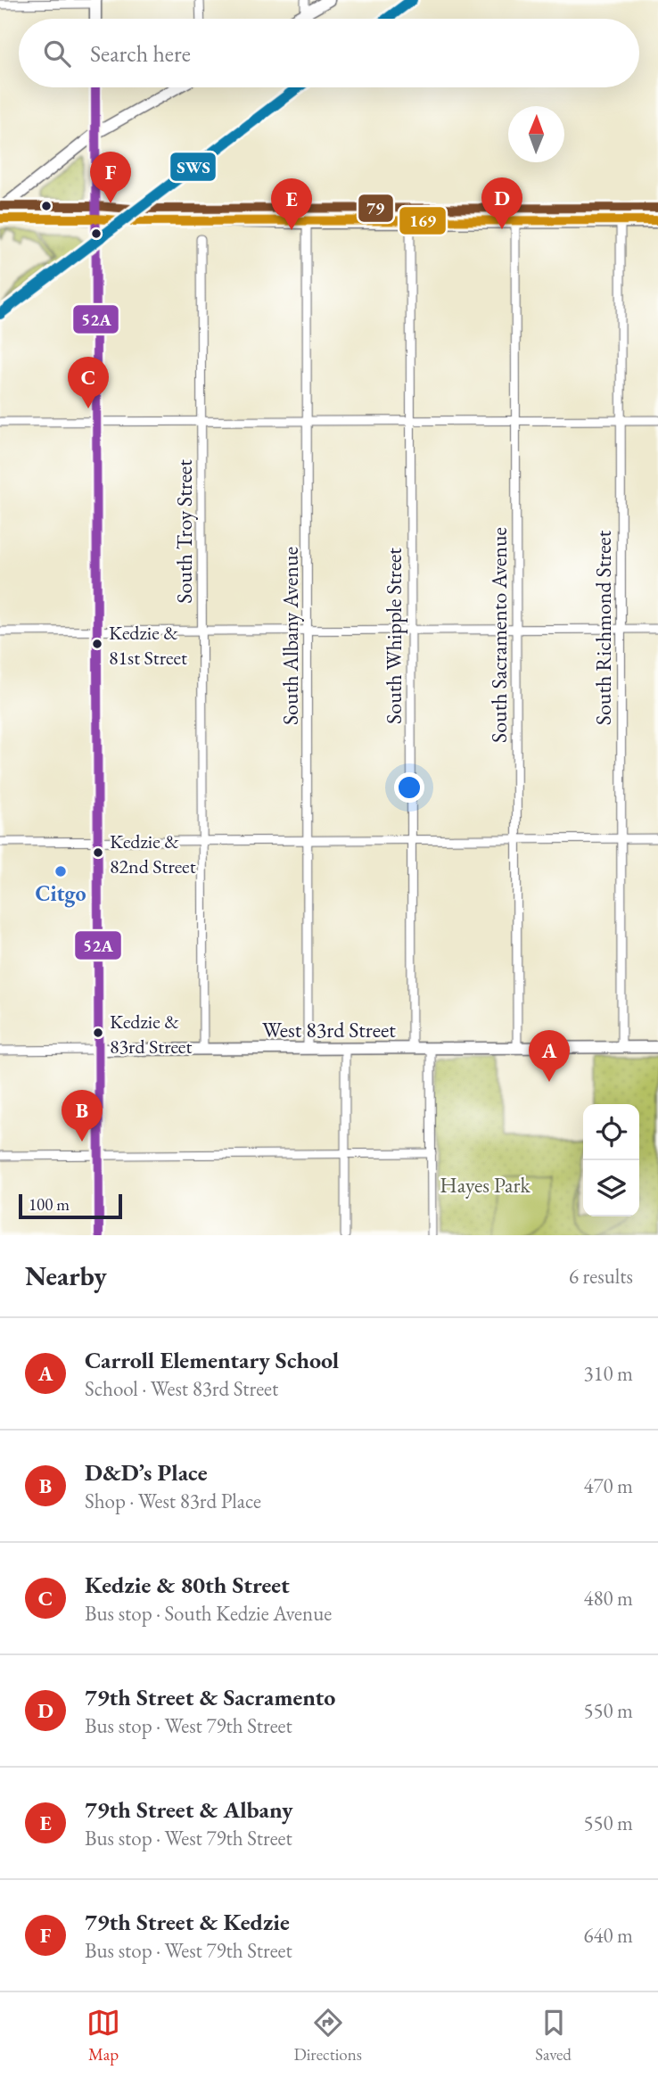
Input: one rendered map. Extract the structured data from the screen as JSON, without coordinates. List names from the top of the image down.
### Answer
{
  "streets": {
    "main road": ["West 83rd Street"],
    "street": [
      "South Troy Street",
      "South Richmond Street",
      "South Sacramento Avenue",
      "South Albany Avenue",
      "South Whipple Street"
    ]
  },
  "crossings": [
    ["South Troy Street", "West 83rd Street"],
    ["South Richmond Street", "West 83rd Street"],
    ["South Sacramento Avenue", "West 83rd Street"],
    ["South Albany Avenue", "West 83rd Street"],
    ["South Whipple Street", "West 83rd Street"]
  ],
  "parks": ["Hayes Park"],
  "places": [
    "Kedzie & 81st Street",
    "Kedzie & 82nd Street",
    "Citgo",
    "Kedzie & 83rd Street"
  ],
  "lines": [
    "transit line SWS",
    "transit line 52A",
    "transit line 79",
    "transit line 169"
  ],
  "scale_bar": "100 m",
  "north": "top",
  "page": {
    "search": "Search here",
    "pins": [
      "F",
      "D",
      "E",
      "C",
      "A",
      "B"
    ],
    "scale": "100 m",
    "heading": ["Nearby", "6 results"],
    "list": [
      {
        "mark": "A",
        "name": "Carroll Elementary School",
        "note": "School · West 83rd Street",
        "value": "310 m"
      },
      {
        "mark": "B",
        "name": "D&D’s Place",
        "note": "Shop · West 83rd Place",
        "value": "470 m"
      },
      {
        "mark": "C",
        "name": "Kedzie & 80th Street",
        "note": "Bus stop · South Kedzie Avenue",
        "value": "480 m"
      },
      {
        "mark": "D",
        "name": "79th Street & Sacramento",
        "note": "Bus stop · West 79th Street",
        "value": "550 m"
      },
      {
        "mark": "E",
        "name": "79th Street & Albany",
        "note": "Bus stop · West 79th Street",
        "value": "550 m"
      },
      {
        "mark": "F",
        "name": "79th Street & Kedzie",
        "note": "Bus stop · West 79th Street",
        "value": "640 m"
      }
    ],
    "nav": ["Map", "Directions", "Saved"]
  }
}
